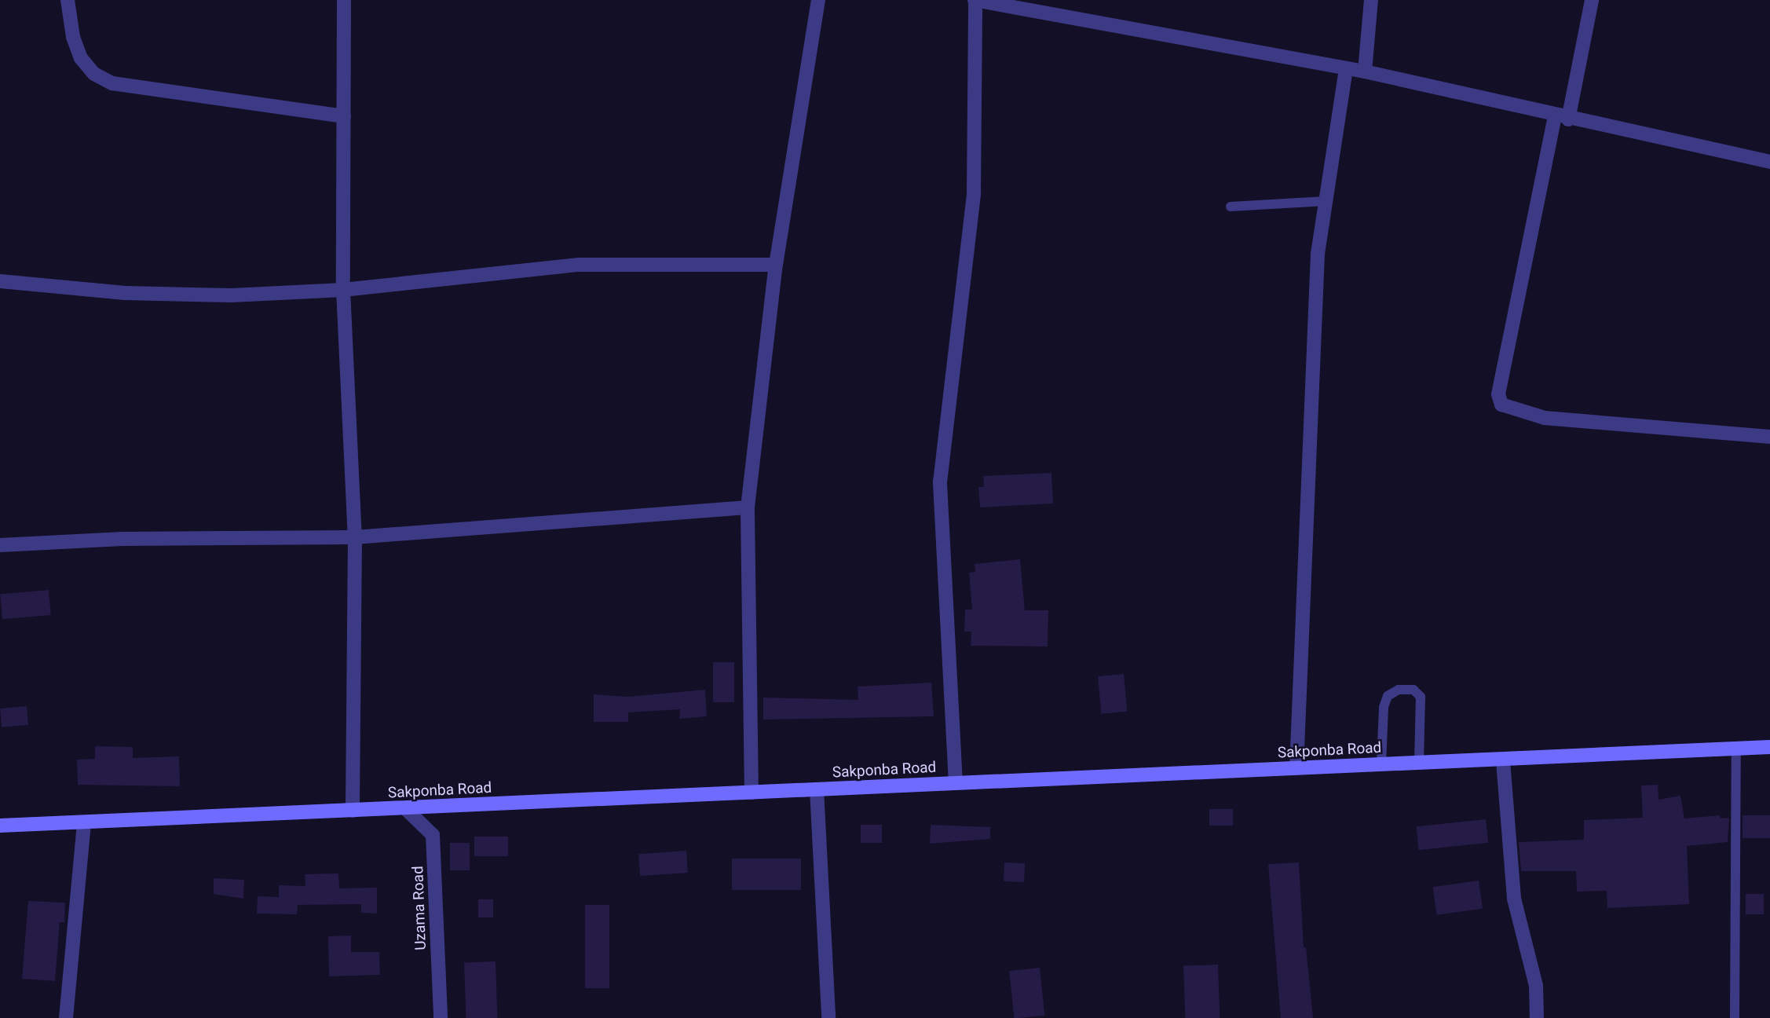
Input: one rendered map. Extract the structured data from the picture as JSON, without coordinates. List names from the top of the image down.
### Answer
{
  "streets": {
    "main road": ["Sakponba Road"],
    "street": ["Uzama Road"]
  },
  "crossings": [
    ["Sakponba Road", "Uzama Road"]
  ]
}
